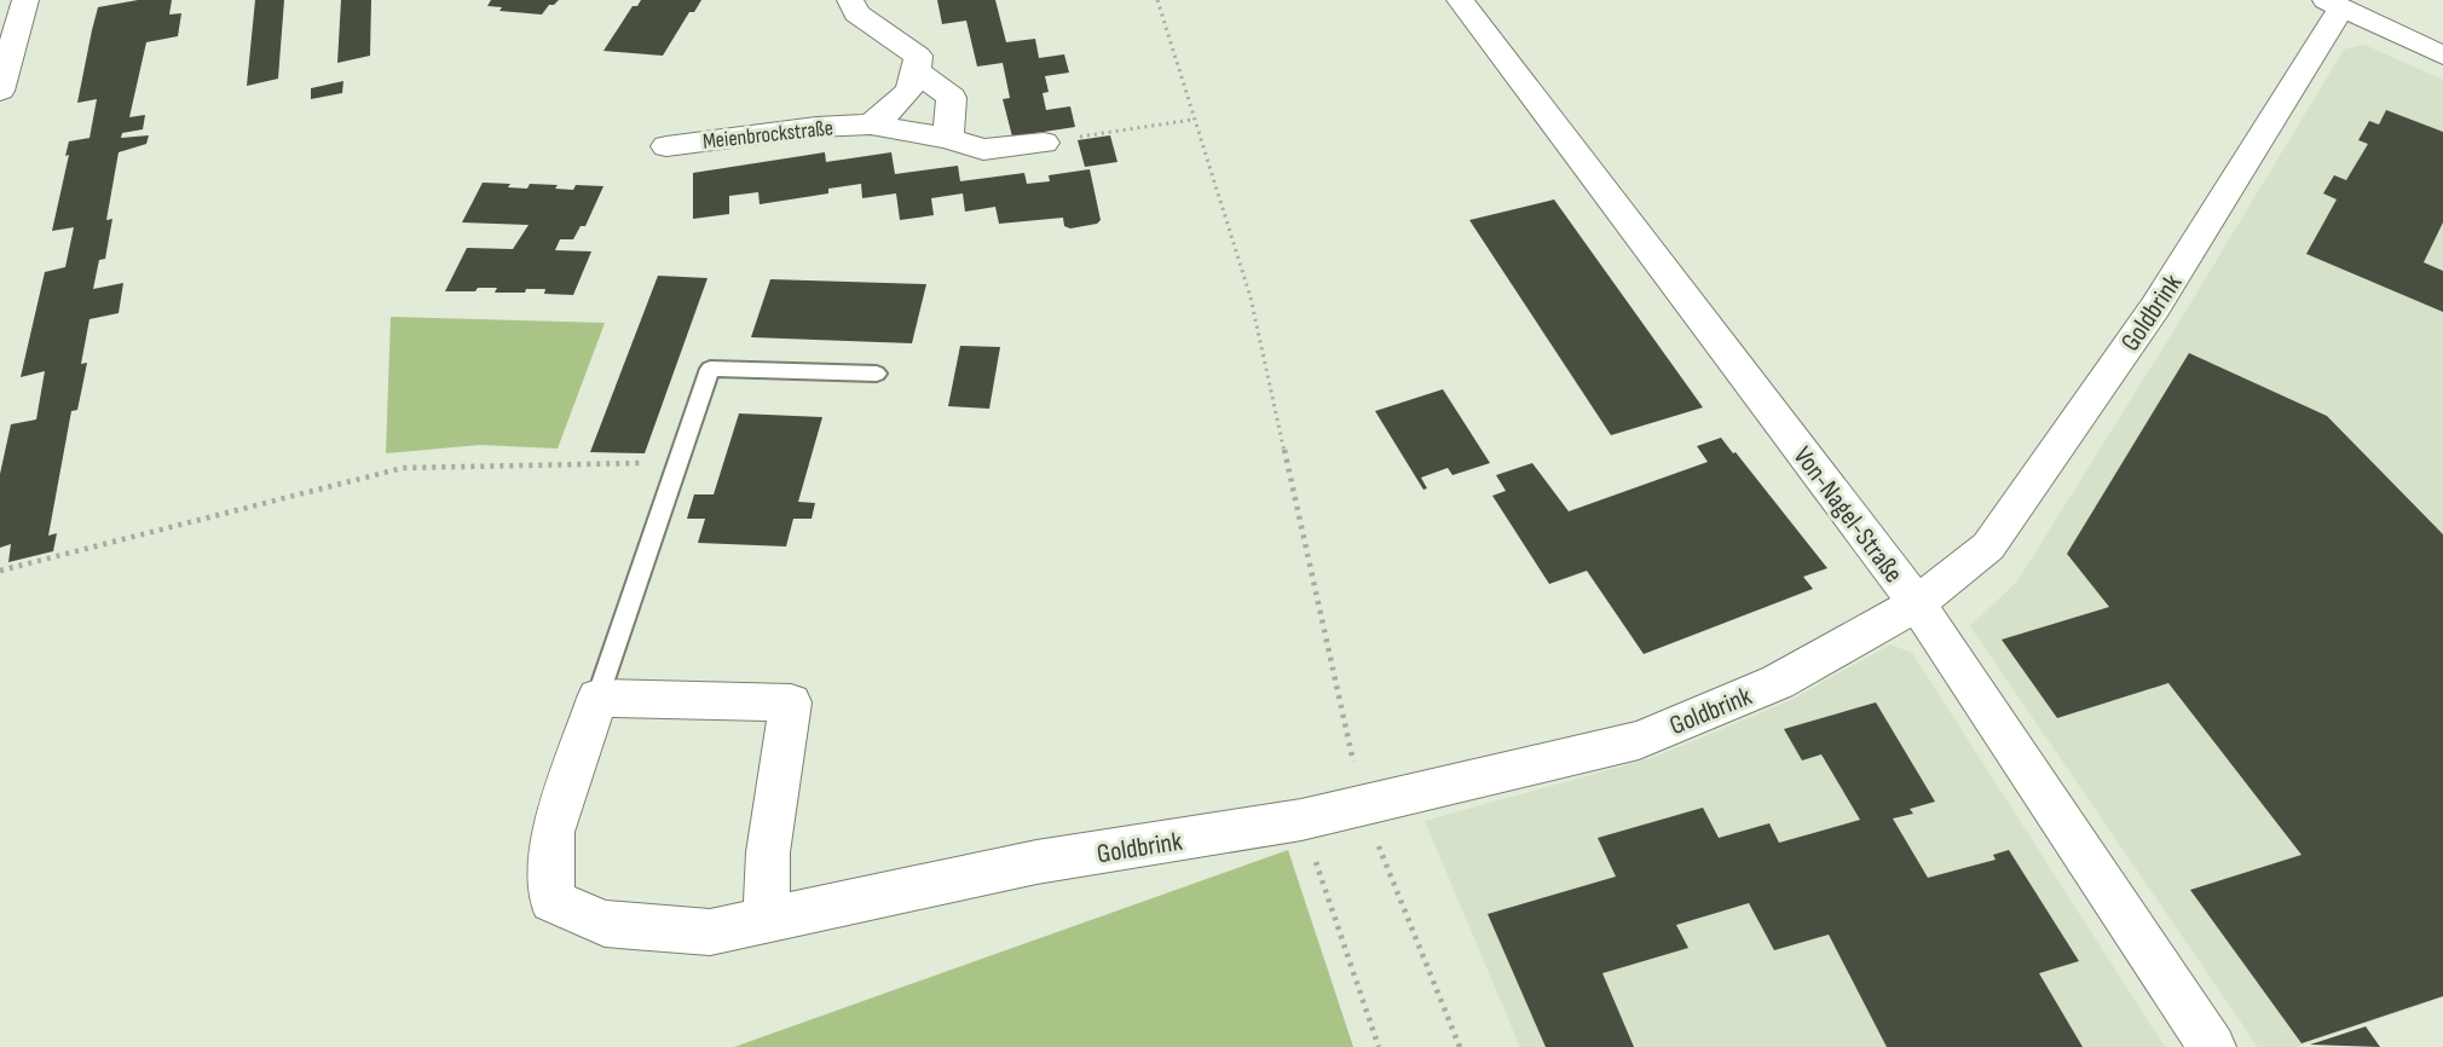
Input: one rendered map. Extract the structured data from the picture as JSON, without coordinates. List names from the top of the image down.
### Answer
{
  "streets": {
    "street": ["Meienbrockstraße", "Goldbrink", "Von-Nagel-Straße"]
  },
  "crossings": [
    ["Goldbrink", "Von-Nagel-Straße"]
  ]
}
